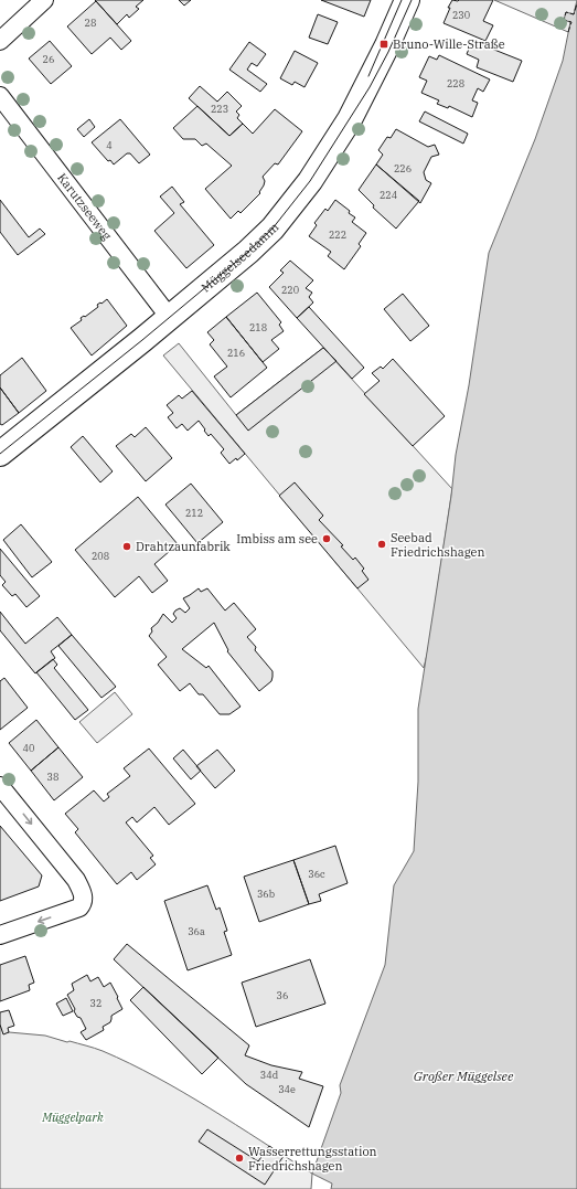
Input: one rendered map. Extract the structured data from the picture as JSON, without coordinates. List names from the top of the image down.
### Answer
{
  "streets": {
    "main road": ["Müggelseedamm"],
    "street": ["Karutzseeweg"]
  },
  "crossings": [
    ["Karutzseeweg", "Müggelseedamm"]
  ],
  "water": ["Großer Müggelsee"],
  "parks": ["Müggelpark"],
  "places": {
    "transit": ["Bruno-Wille-Straße"],
    "other": [
      "Imbiss am see",
      "Seebad Friedrichshagen",
      "Drahtzaunfabrik",
      "Wasserrettungsstation Friedrichshagen"
    ]
  },
  "house_numbers": [
    "230",
    "28",
    "26",
    "228",
    "223",
    "4",
    "226",
    "224",
    "222",
    "220",
    "218",
    "216",
    "212",
    "208",
    "40",
    "38",
    "36c",
    "36b",
    "36a",
    "36",
    "32",
    "34d",
    "34e"
  ]
}
